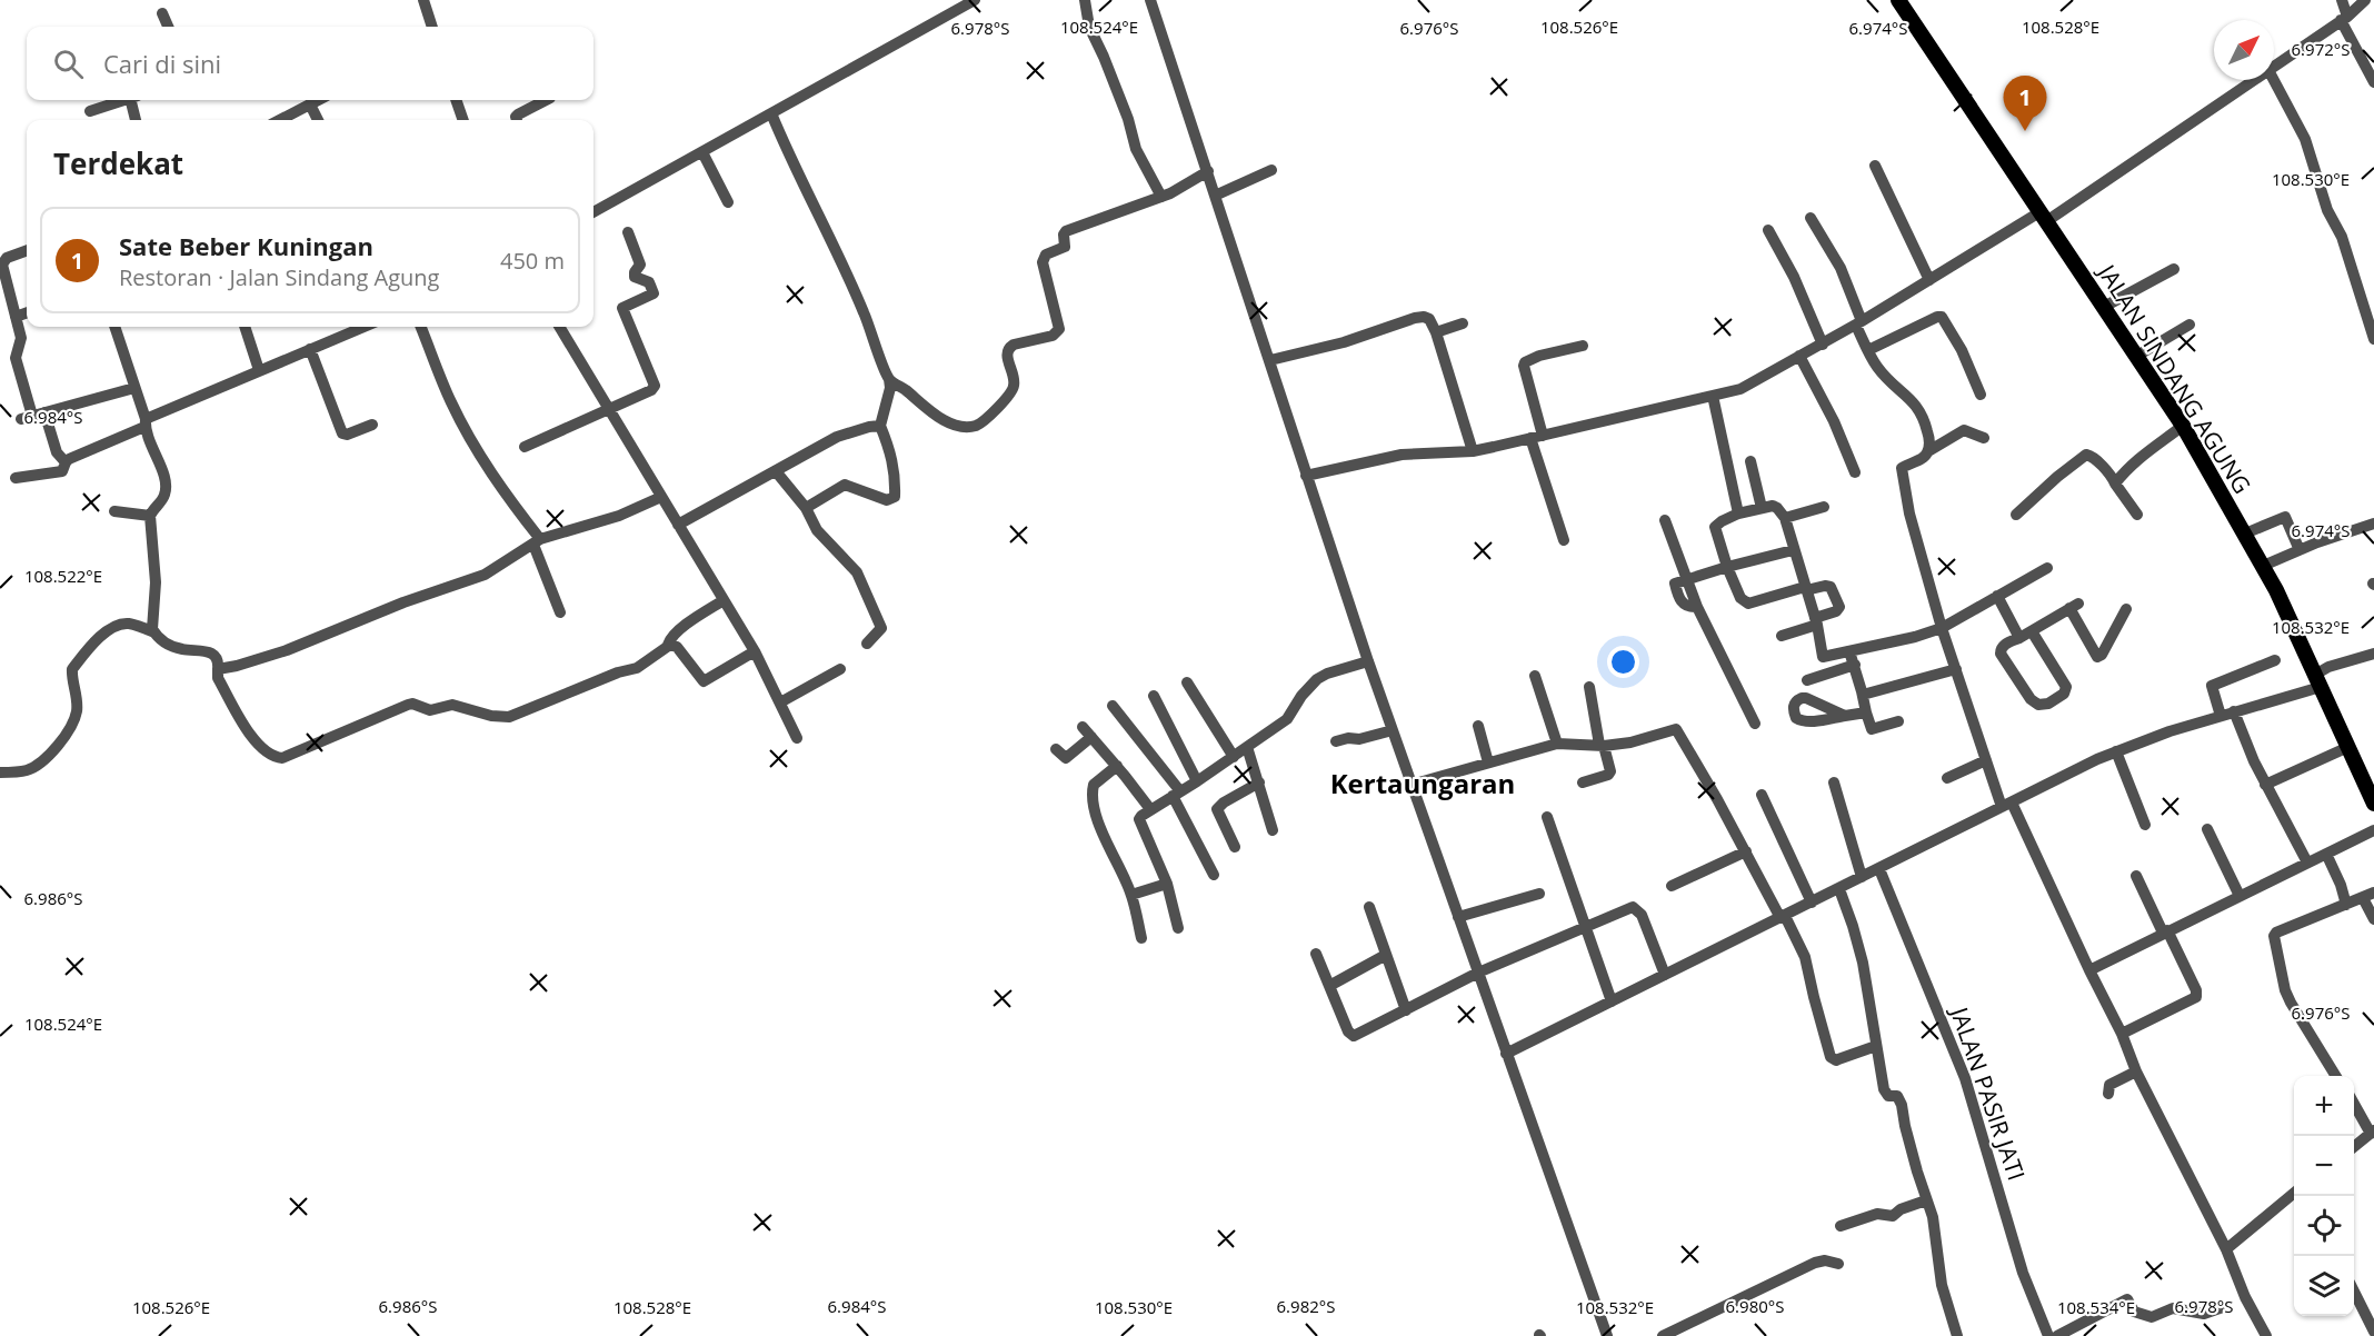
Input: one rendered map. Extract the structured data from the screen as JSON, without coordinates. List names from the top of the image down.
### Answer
{
  "streets": {
    "main road": ["JALAN SINDANG AGUNG"],
    "street": ["JALAN PASIR JATI"]
  },
  "districts": ["Kertaungaran"],
  "north": "top right",
  "page": {
    "search": "Cari di sini",
    "pins": "1",
    "heading": "Terdekat",
    "list": [
      {
        "mark": "1",
        "name": "Sate Beber Kuningan",
        "note": "Restoran · Jalan Sindang Agung",
        "value": "450 m"
      }
    ],
    "map_buttons": ["+", "−"]
  },
  "coordinates": [
    "108.524°E",
    "108.526°E",
    "108.528°E",
    "6.978°S",
    "6.976°S",
    "6.974°S",
    "6.972°S",
    "108.530°E",
    "6.984°S",
    "108.522°E",
    "108.532°E",
    "6.986°S",
    "6.982°S",
    "6.980°S",
    "108.534°E"
  ]
}
